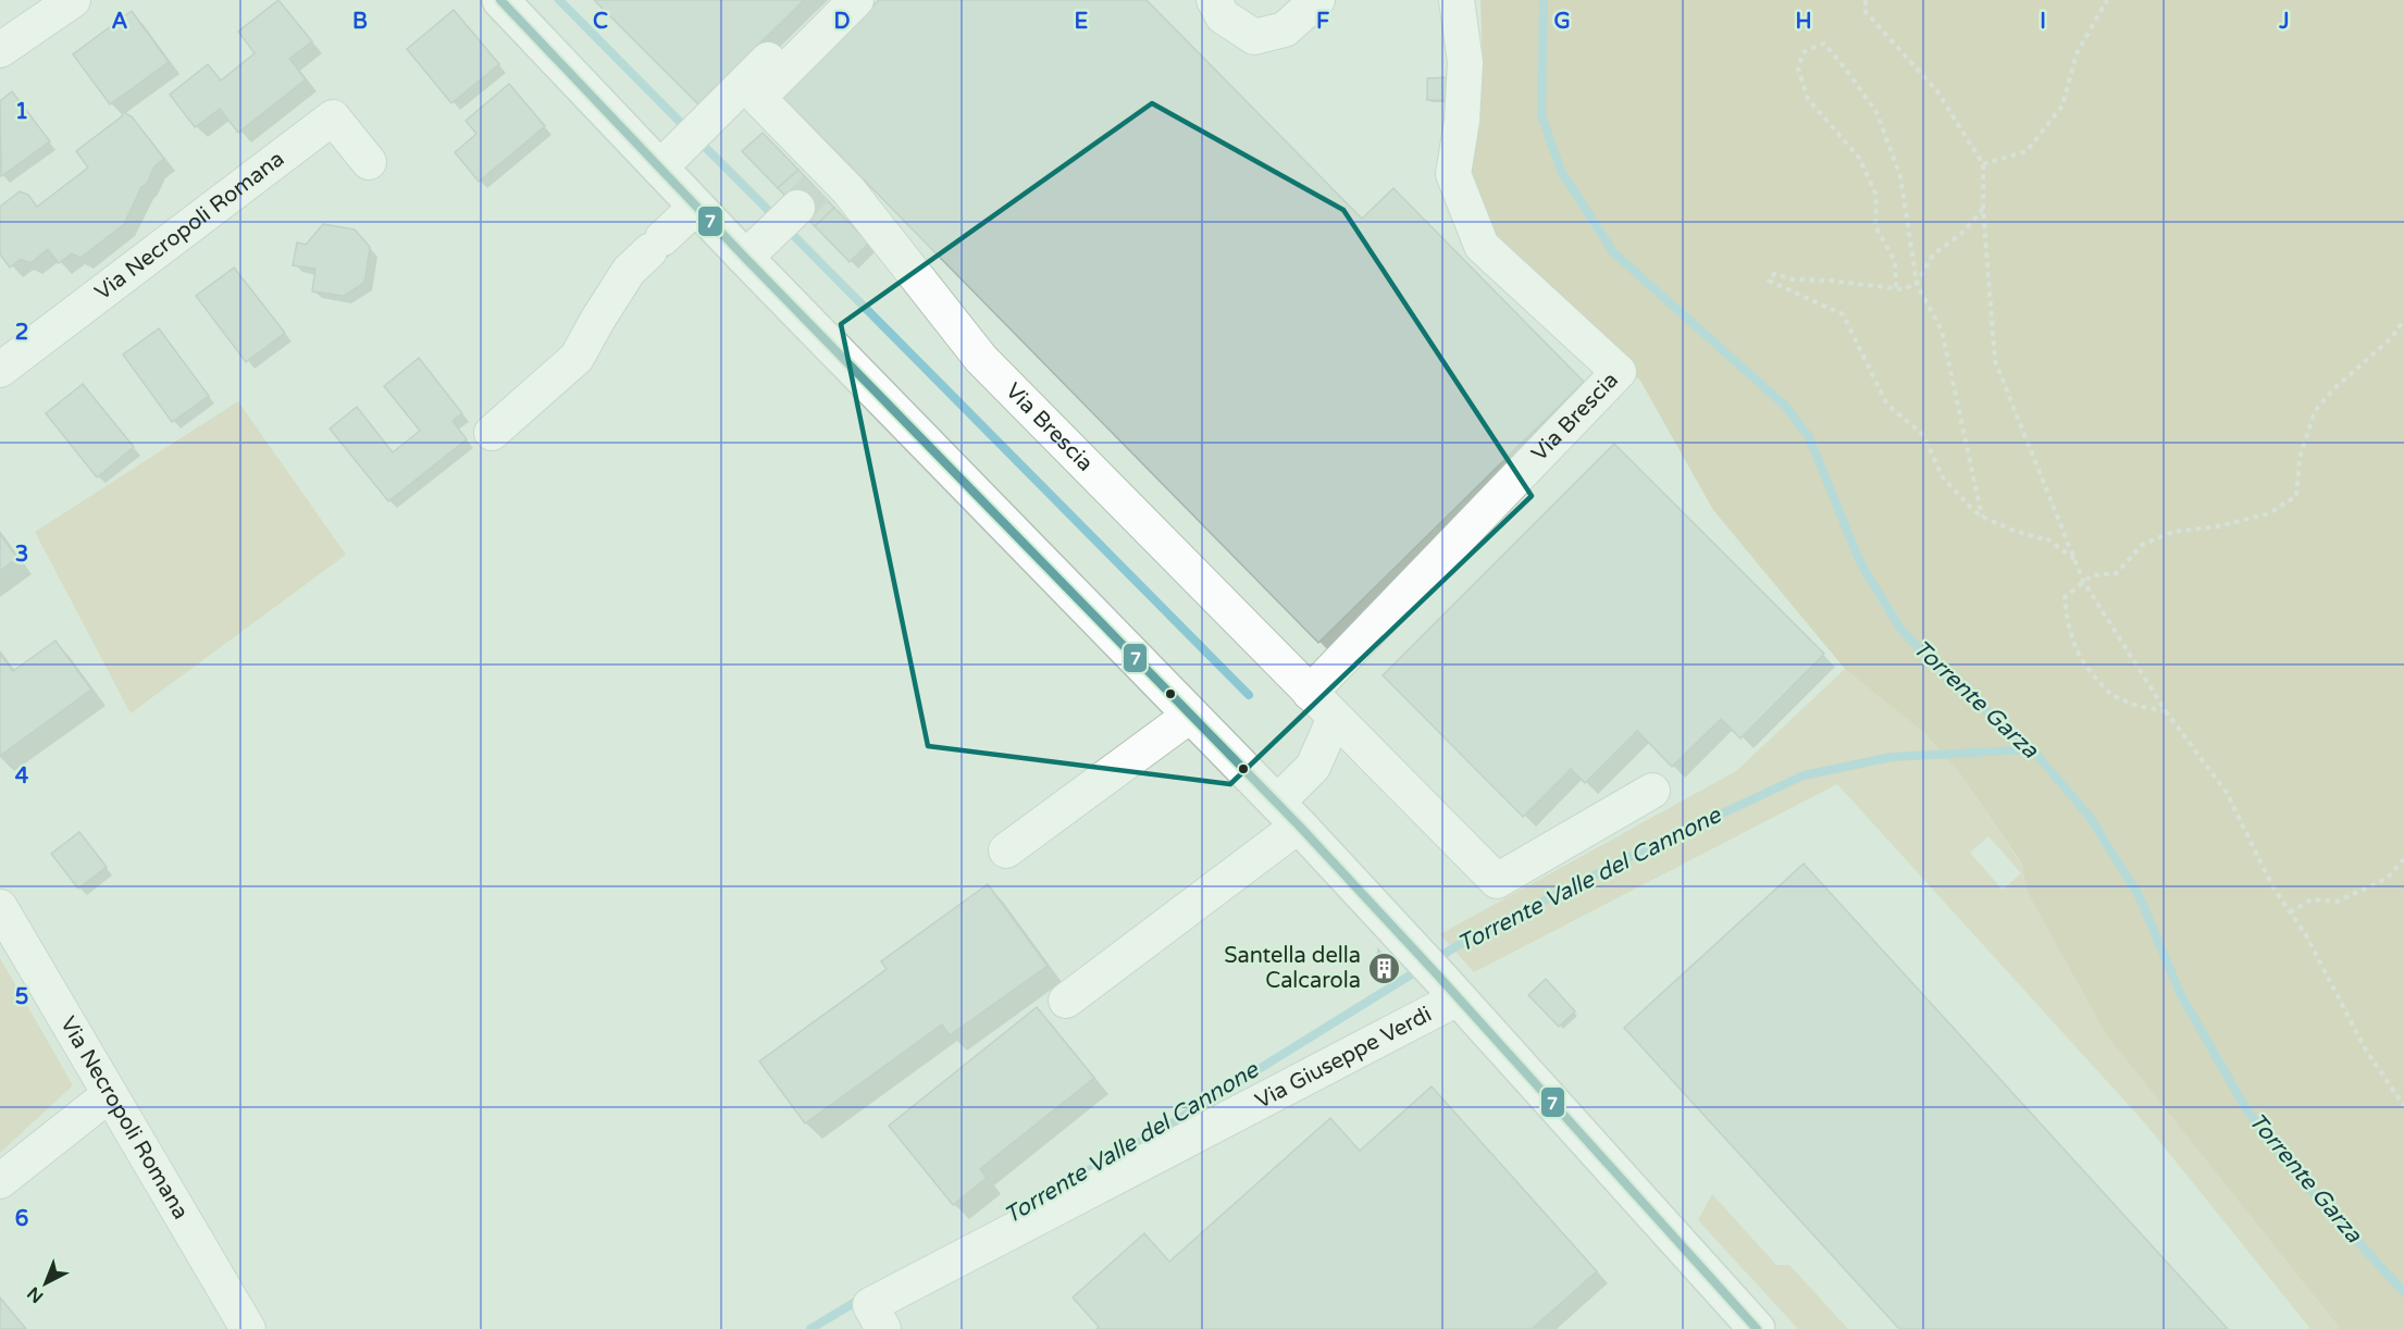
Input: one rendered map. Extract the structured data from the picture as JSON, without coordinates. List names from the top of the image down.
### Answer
{
  "streets": {
    "street": ["Via Necropoli Romana", "Via Brescia", "Via Giuseppe Verdi"]
  },
  "water": ["Torrente Garza", "Torrente Valle del Cannone"],
  "places": {
    "building": ["Santella della Calcarola"]
  },
  "lines": ["transit line 7"],
  "north": "bottom left",
  "grid": {
    "columns": [
      "A",
      "B",
      "C",
      "D",
      "E",
      "F",
      "G",
      "H",
      "I",
      "J"
    ],
    "rows": [
      "1",
      "2",
      "3",
      "4",
      "5",
      "6"
    ]
  }
}
